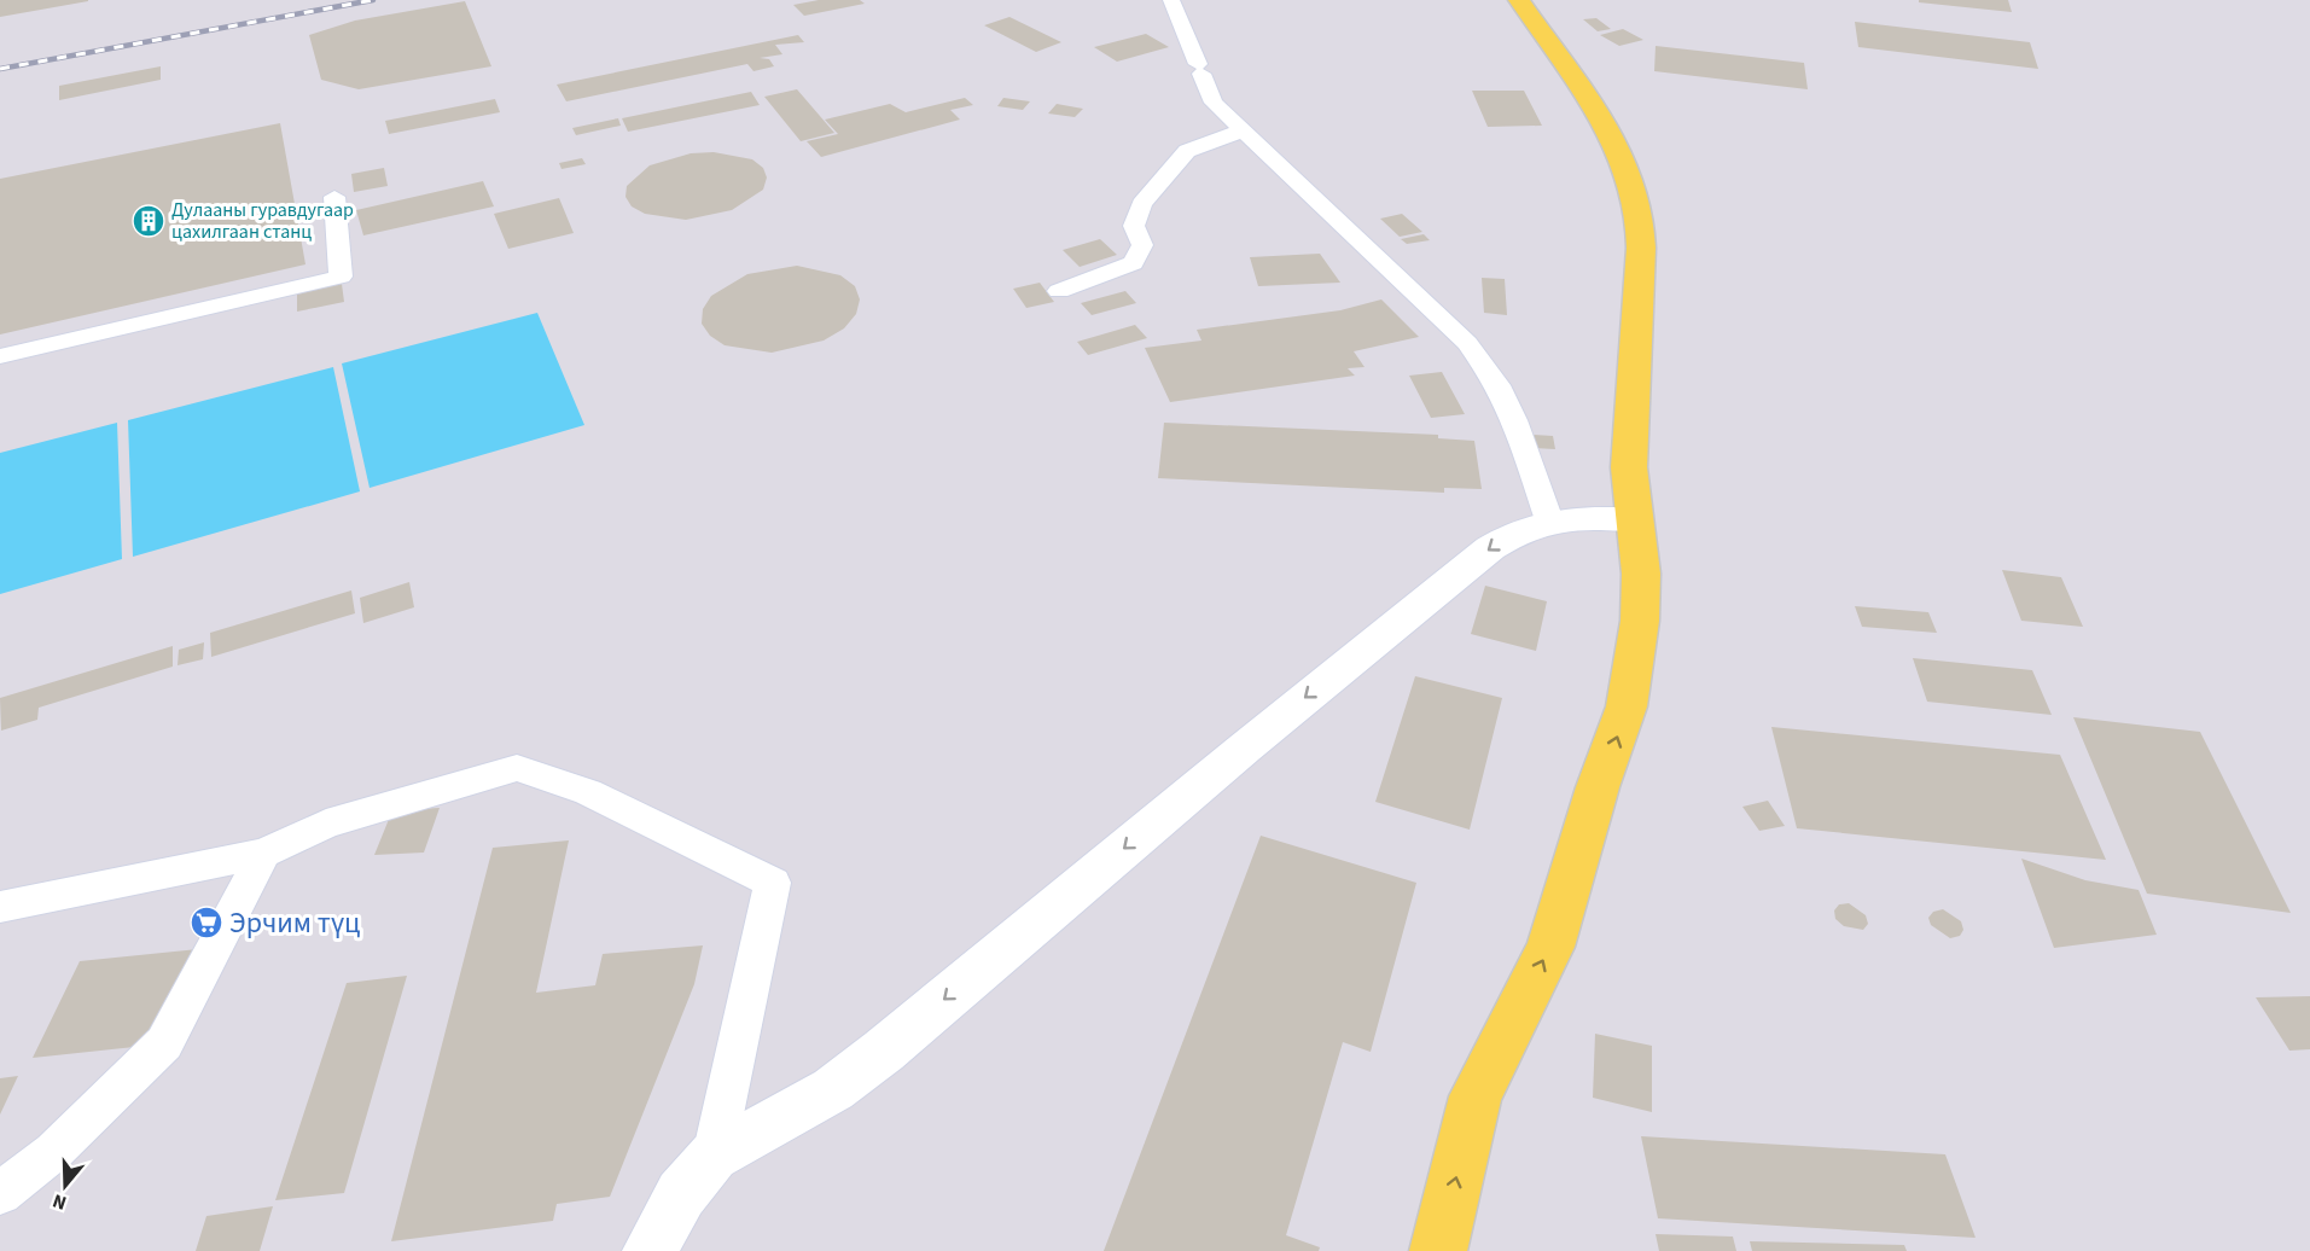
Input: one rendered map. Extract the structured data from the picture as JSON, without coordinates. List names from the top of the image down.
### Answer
{
  "places": {
    "building": ["Дулааны гуравдугаар цахилгаан станц"],
    "supermarket": ["Эрчим түц"]
  },
  "north": "bottom"
}
